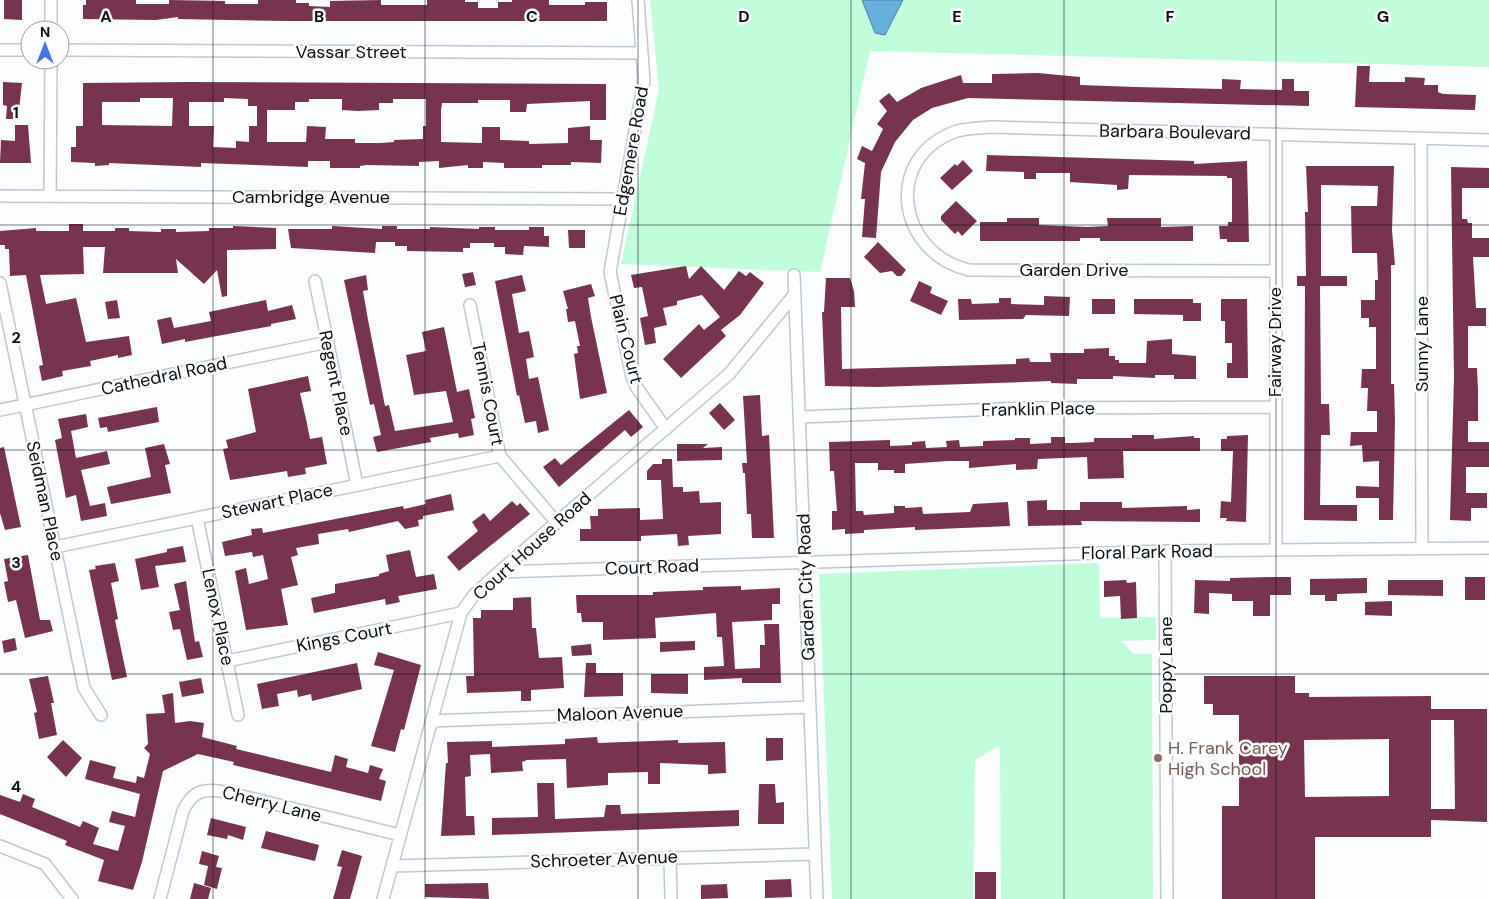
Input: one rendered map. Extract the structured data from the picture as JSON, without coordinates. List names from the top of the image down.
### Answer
{
  "streets": {
    "street": [
      "Vassar Street",
      "Barbara Boulevard",
      "Edgemere Road",
      "Cambridge Avenue",
      "Garden Drive",
      "Plain Court",
      "Fairway Drive",
      "Sunny Lane",
      "Cathedral Road",
      "Regent Place",
      "Tennis Court",
      "Franklin Place",
      "Seidman Place",
      "Stewart Place",
      "Court House Road",
      "Floral Park Road",
      "Court Road",
      "Garden City Road",
      "Lenox Place",
      "Kings Court",
      "Poppy Lane",
      "Maloon Avenue",
      "Cherry Lane",
      "Schroeter Avenue"
    ]
  },
  "crossings": [
    ["Vassar Street", "Edgemere Road"],
    ["Barbara Boulevard", "Garden Drive"],
    ["Barbara Boulevard", "Fairway Drive"],
    ["Barbara Boulevard", "Sunny Lane"],
    ["Edgemere Road", "Cambridge Avenue"],
    ["Edgemere Road", "Plain Court"],
    ["Garden Drive", "Fairway Drive"],
    ["Plain Court", "Court House Road"],
    ["Fairway Drive", "Franklin Place"],
    ["Fairway Drive", "Floral Park Road"],
    ["Sunny Lane", "Floral Park Road"],
    ["Cathedral Road", "Regent Place"],
    ["Cathedral Road", "Seidman Place"],
    ["Regent Place", "Stewart Place"],
    ["Tennis Court", "Stewart Place"],
    ["Tennis Court", "Court House Road"],
    ["Franklin Place", "Garden City Road"],
    ["Seidman Place", "Stewart Place"],
    ["Stewart Place", "Lenox Place"],
    ["Court House Road", "Court Road"],
    ["Court House Road", "Garden City Road"],
    ["Court House Road", "Kings Court"],
    ["Court House Road", "Maloon Avenue"],
    ["Court House Road", "Cherry Lane"],
    ["Court House Road", "Schroeter Avenue"],
    ["Floral Park Road", "Court Road"],
    ["Floral Park Road", "Garden City Road"],
    ["Floral Park Road", "Poppy Lane"],
    ["Court Road", "Garden City Road"],
    ["Garden City Road", "Maloon Avenue"],
    ["Garden City Road", "Schroeter Avenue"],
    ["Lenox Place", "Kings Court"]
  ],
  "places": ["H. Frank Carey High School"],
  "north": "top",
  "grid": {
    "columns": [
      "A",
      "B",
      "C",
      "D",
      "E",
      "F",
      "G"
    ],
    "rows": [
      "1",
      "2",
      "3",
      "4"
    ]
  }
}
